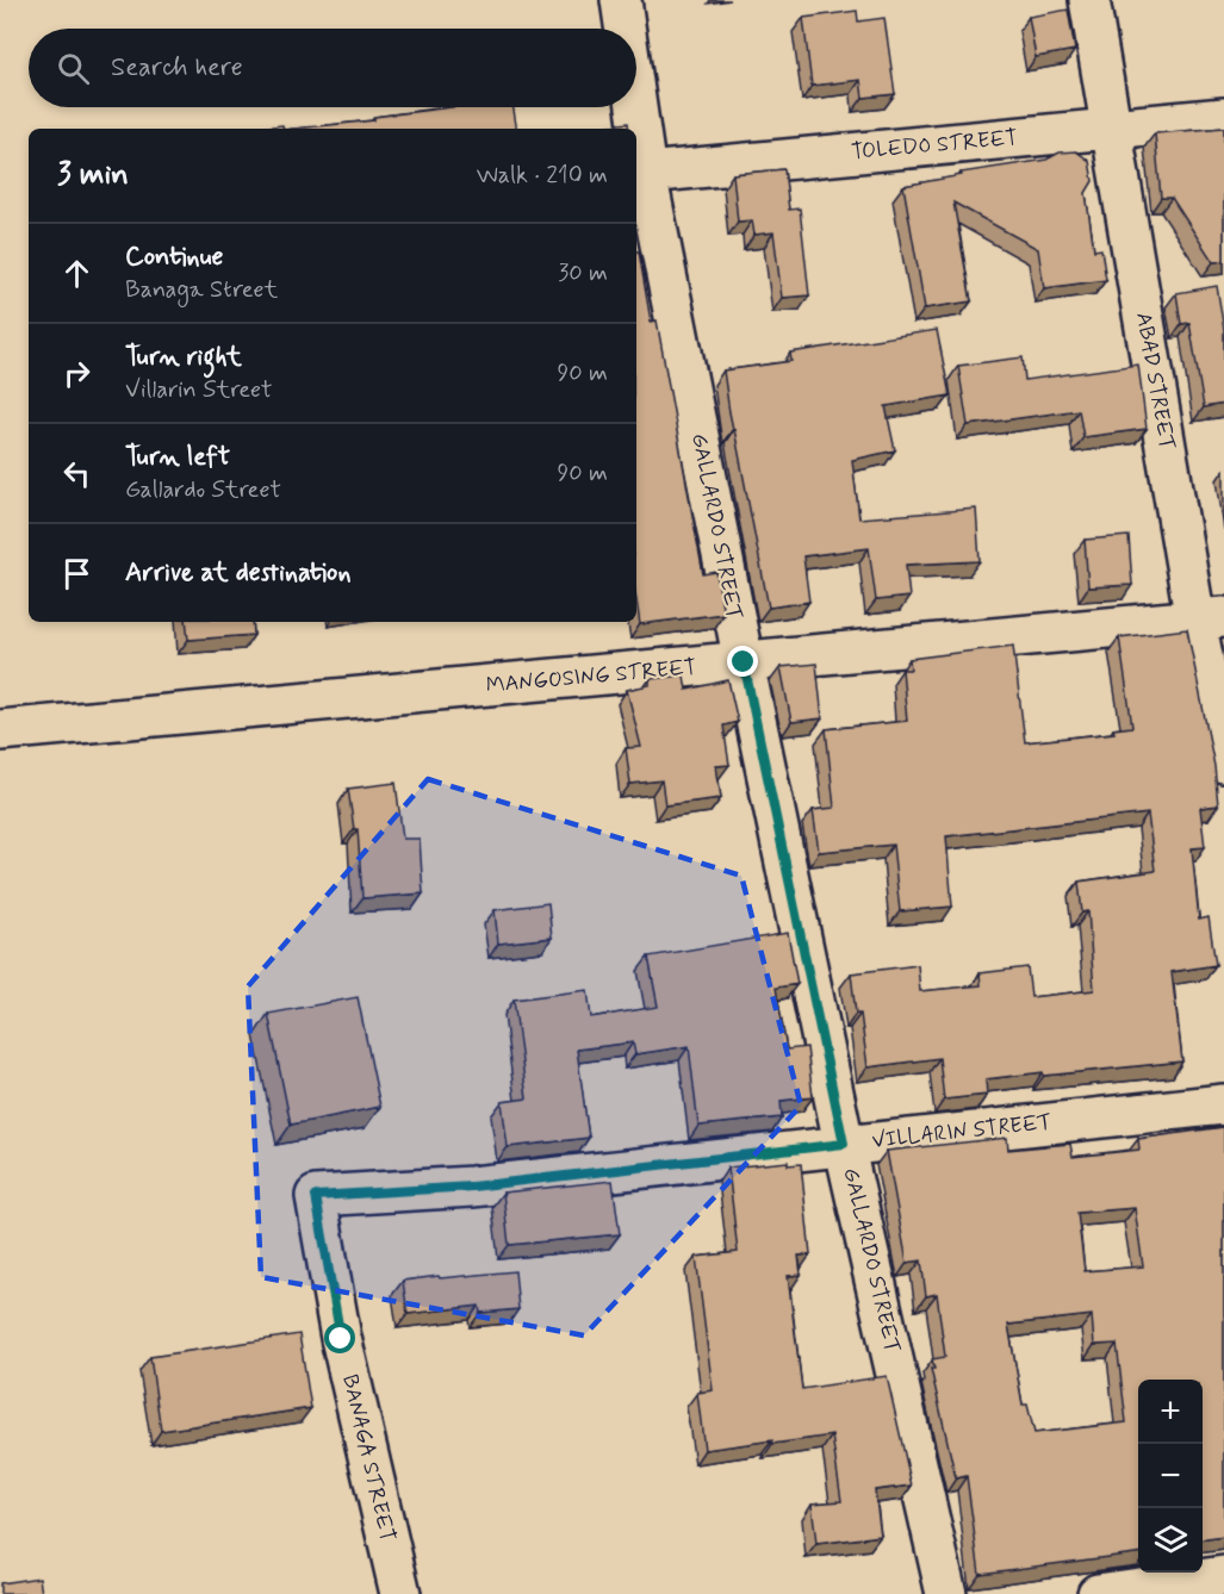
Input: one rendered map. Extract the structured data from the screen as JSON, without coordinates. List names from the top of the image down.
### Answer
{
  "streets": {
    "street": [
      "TOLEDO STREET",
      "ABAD STREET",
      "GALLARDO STREET",
      "MANGOSING STREET",
      "VILLARIN STREET",
      "BANAGA STREET"
    ]
  },
  "crossings": [
    ["TOLEDO STREET", "ABAD STREET"],
    ["TOLEDO STREET", "GALLARDO STREET"],
    ["ABAD STREET", "MANGOSING STREET"],
    ["GALLARDO STREET", "MANGOSING STREET"],
    ["GALLARDO STREET", "VILLARIN STREET"],
    ["VILLARIN STREET", "BANAGA STREET"]
  ],
  "page": {
    "search": "Search here",
    "heading": ["3 min", "Walk · 210 m"],
    "list": [
      ["Continue", "Banaga Street", "30 m"],
      ["Turn right", "Villarin Street", "90 m"],
      ["Turn left", "Gallardo Street", "90 m"],
      "Arrive at destination"
    ],
    "map_buttons": ["+", "−"]
  }
}
